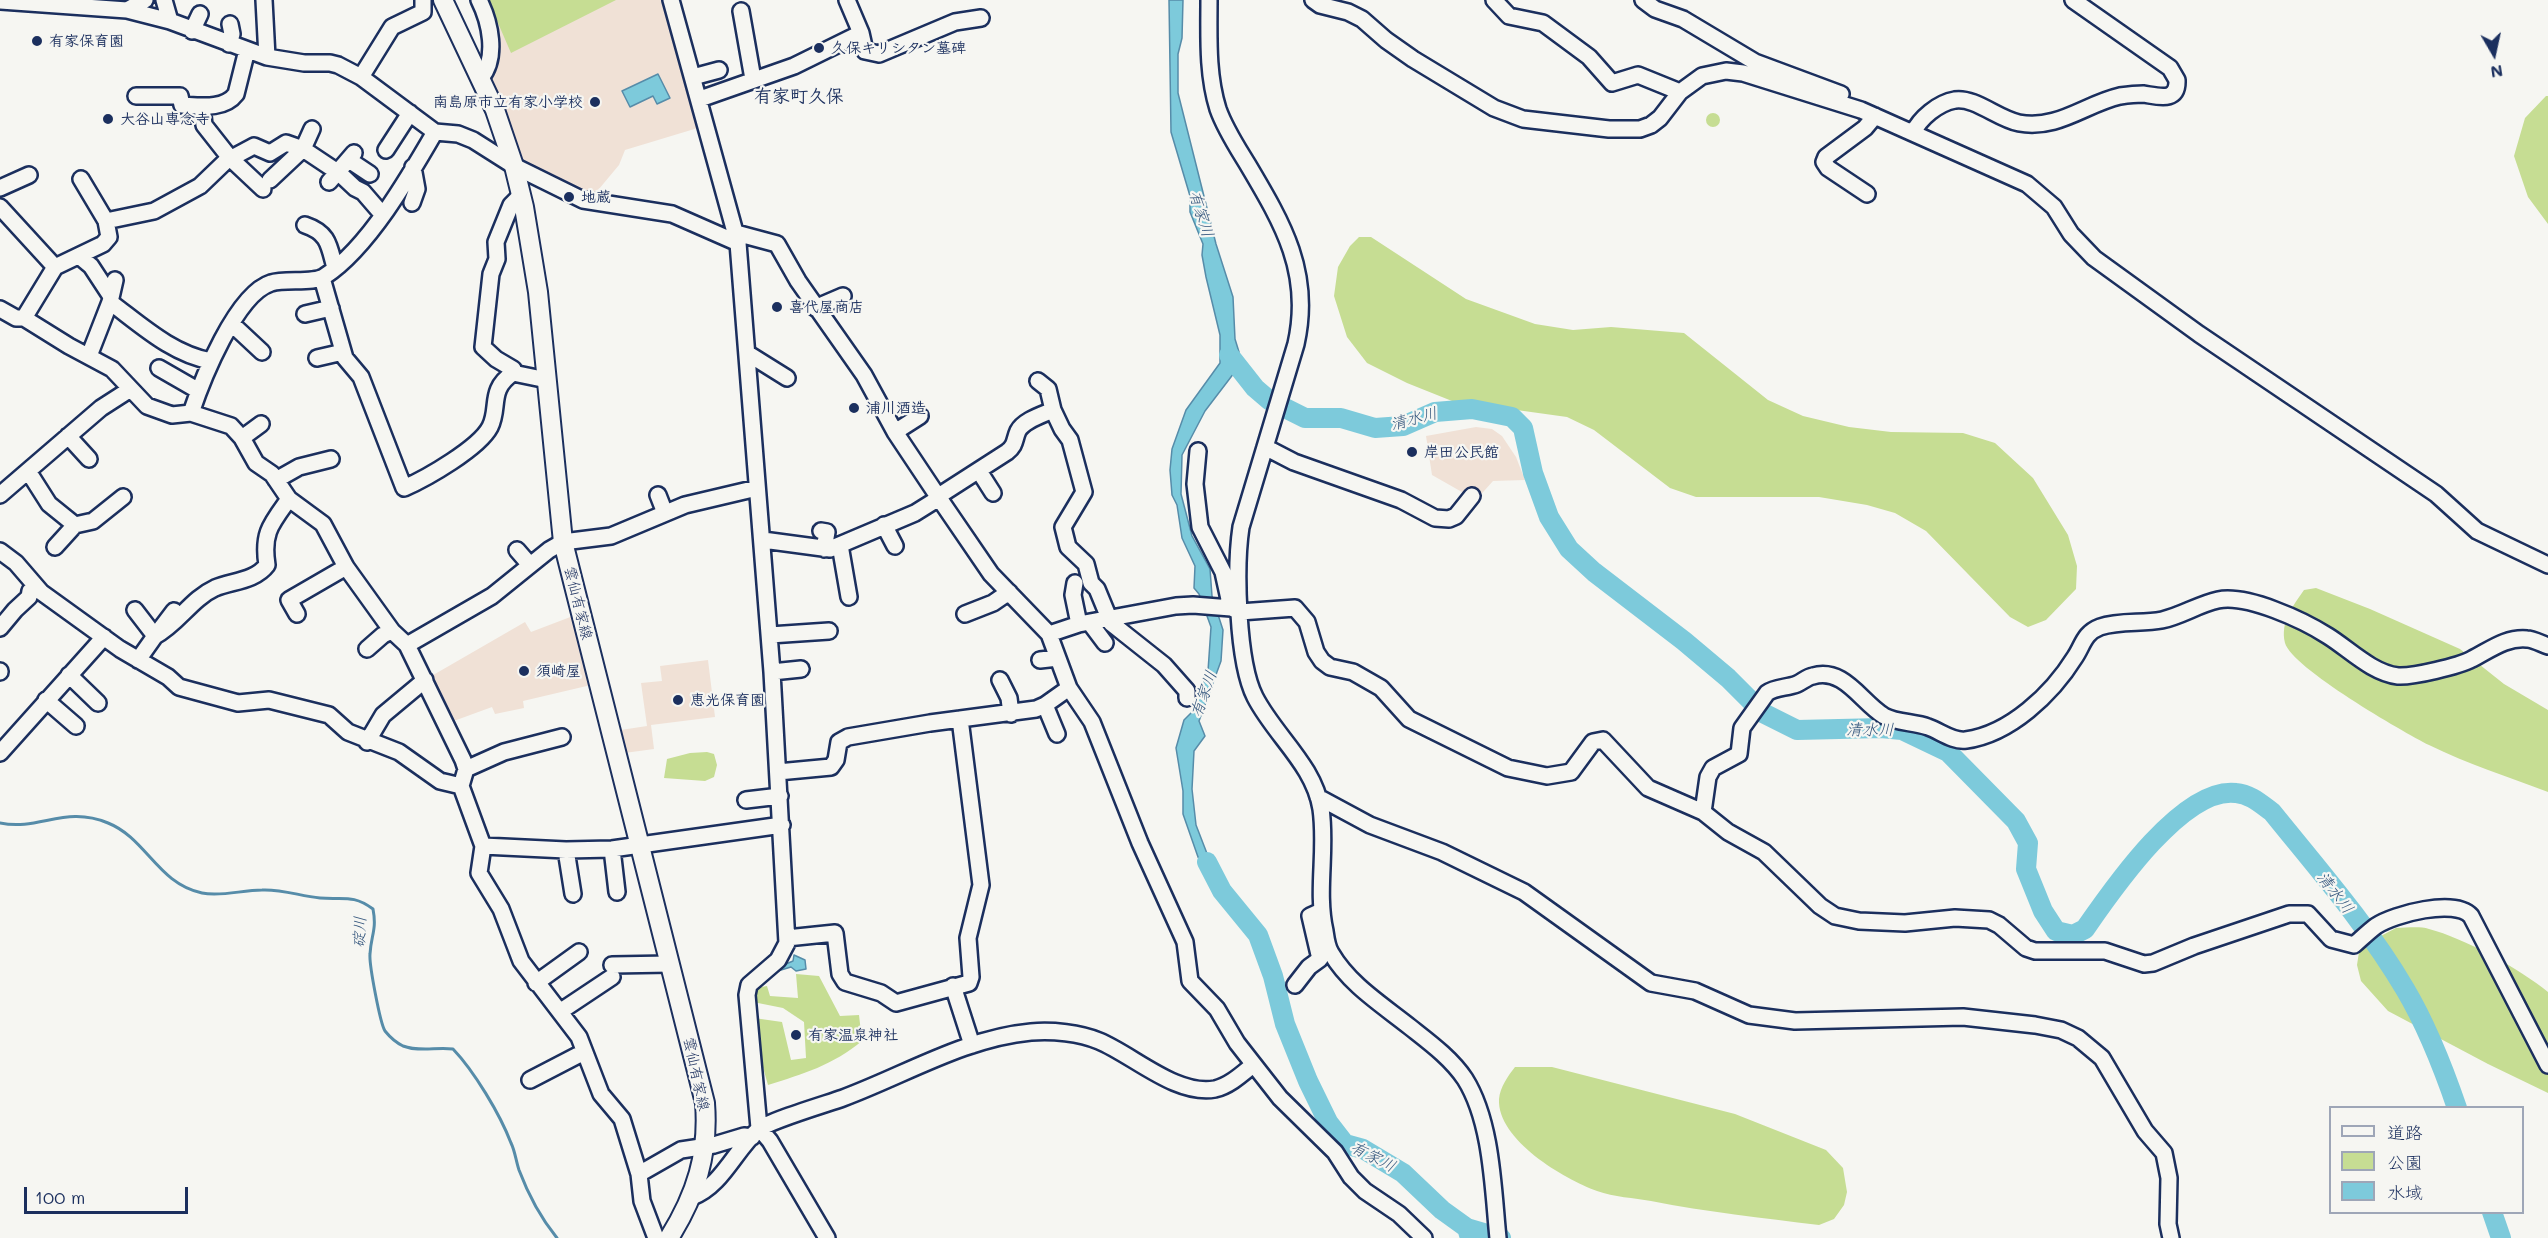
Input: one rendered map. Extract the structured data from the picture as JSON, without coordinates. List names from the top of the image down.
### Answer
{
  "streets": {
    "main road": ["雲仙有家線"]
  },
  "districts": ["有家町久保"],
  "water": ["有家川", "清水川", "碇川"],
  "places": [
    "有家保育園",
    "久保キリシタン墓碑",
    "南島原市立有家小学校",
    "大谷山専念寺",
    "地蔵",
    "喜代屋商店",
    "浦川酒造",
    "岸田公民館",
    "須崎屋",
    "恵光保育園",
    "有家温泉神社"
  ],
  "legend": ["道路", "公園", "水域"],
  "scale_bar": "100 m",
  "north": "bottom"
}
